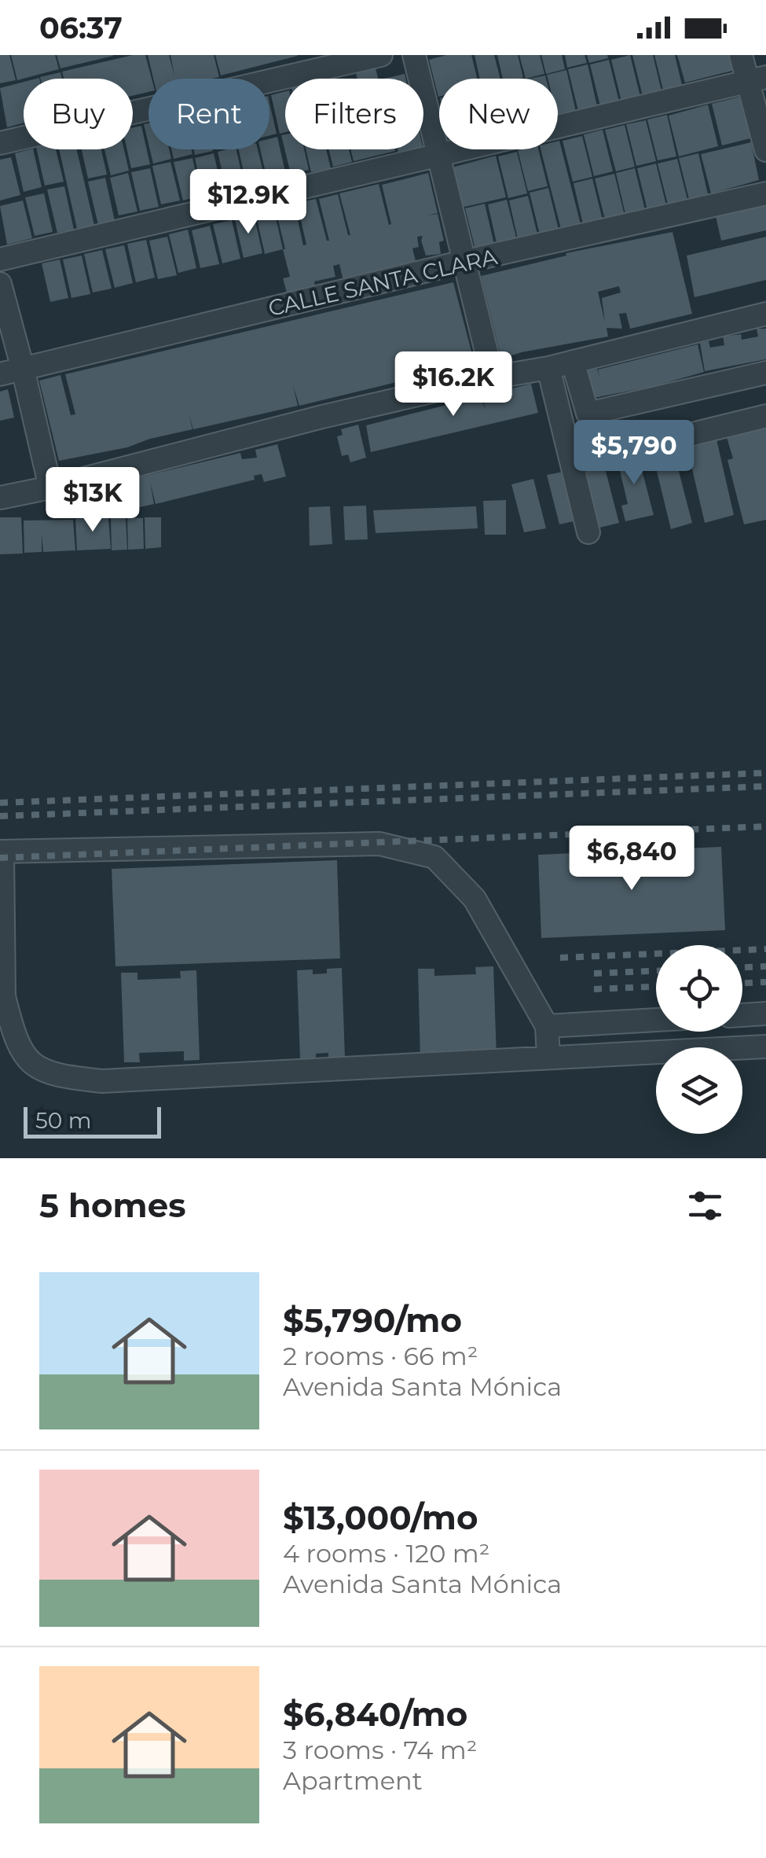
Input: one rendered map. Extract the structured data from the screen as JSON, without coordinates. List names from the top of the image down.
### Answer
{
  "streets": {
    "street": ["CALLE SANTA CLARA"]
  },
  "scale_bar": "50 m",
  "page": {
    "status": "06:37",
    "chip": [
      "Buy",
      "Rent",
      "Filters",
      "New"
    ],
    "price": [
      "$12.9K",
      "$16.2K",
      "$5,790",
      "$13K",
      "$6,840"
    ],
    "scale": "50 m",
    "heading": "5 homes",
    "list": [
      {
        "name": "$5,790/mo",
        "note": "2 rooms · 66 m² · Avenida Santa Mónica"
      },
      {
        "name": "$13,000/mo",
        "note": "4 rooms · 120 m² · Avenida Santa Mónica"
      },
      {
        "name": "$6,840/mo",
        "note": "3 rooms · 74 m² · Apartment"
      }
    ]
  }
}
